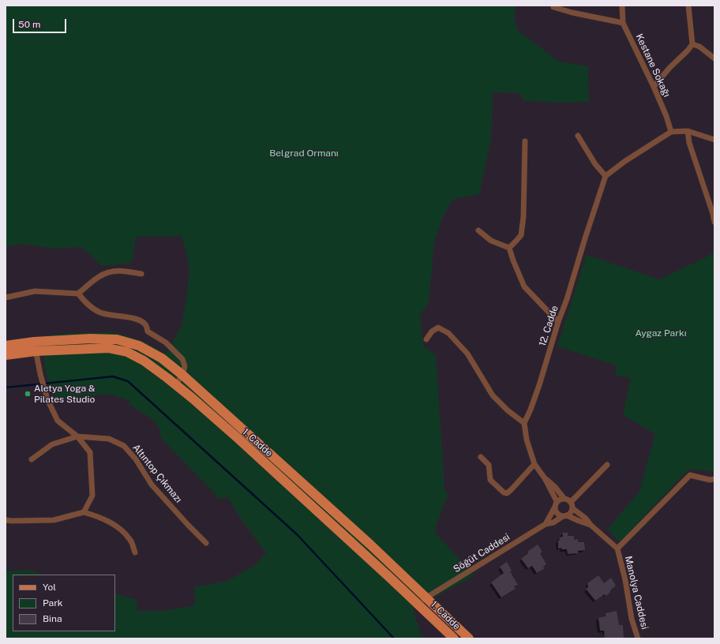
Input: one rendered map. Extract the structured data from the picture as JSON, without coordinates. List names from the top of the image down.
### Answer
{
  "streets": {
    "main road": ["1. Cadde"],
    "street": [
      "Kestane Sokağı",
      "12. Cadde",
      "Altıntop Çıkmazı",
      "Söğüt Caddesi",
      "Manolya Caddesi"
    ]
  },
  "crossings": [
    ["1. Cadde", "Söğüt Caddesi"],
    ["Söğüt Caddesi", "Manolya Caddesi"]
  ],
  "parks": ["Belgrad Ormanı", "Aygaz Parkı"],
  "places": ["Aletya Yoga & Pilates Studio"],
  "legend": ["Yol", "Park", "Bina"],
  "scale_bar": "50 m"
}
